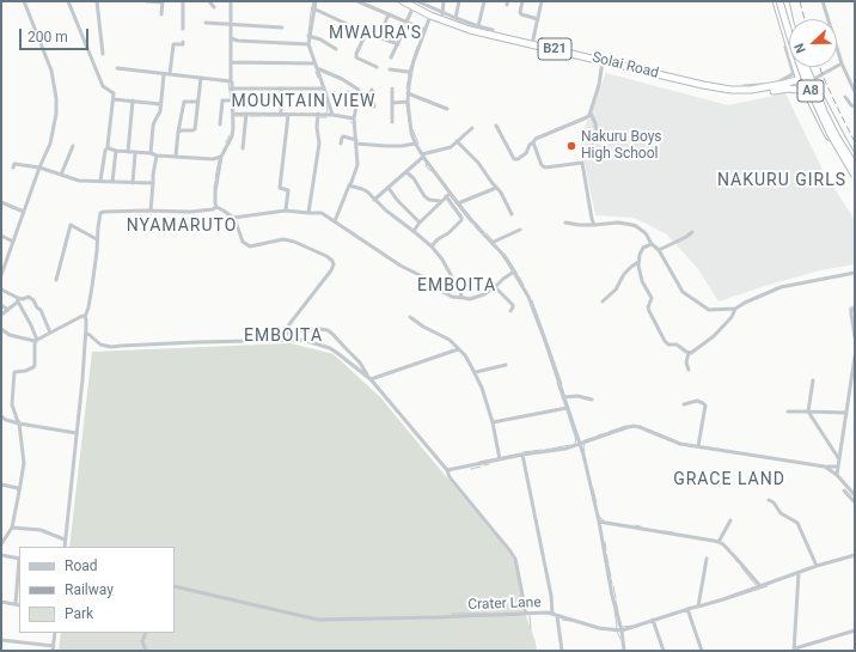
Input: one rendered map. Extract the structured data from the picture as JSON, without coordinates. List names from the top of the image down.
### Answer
{
  "streets": {
    "highway": ["B21", "Solai Road", "A8"],
    "street": ["Crater Lane"]
  },
  "crossings": [
    ["B21", "Solai Road"]
  ],
  "districts": [
    "MWAURA'S",
    "MOUNTAIN VIEW",
    "NAKURU GIRLS",
    "NYAMARUTO",
    "EMBOITA",
    "EMBOITA",
    "GRACE LAND"
  ],
  "places": ["Nakuru Boys High School"],
  "legend": ["Road", "Railway", "Park"],
  "scale_bar": "200 m",
  "north": "left"
}
